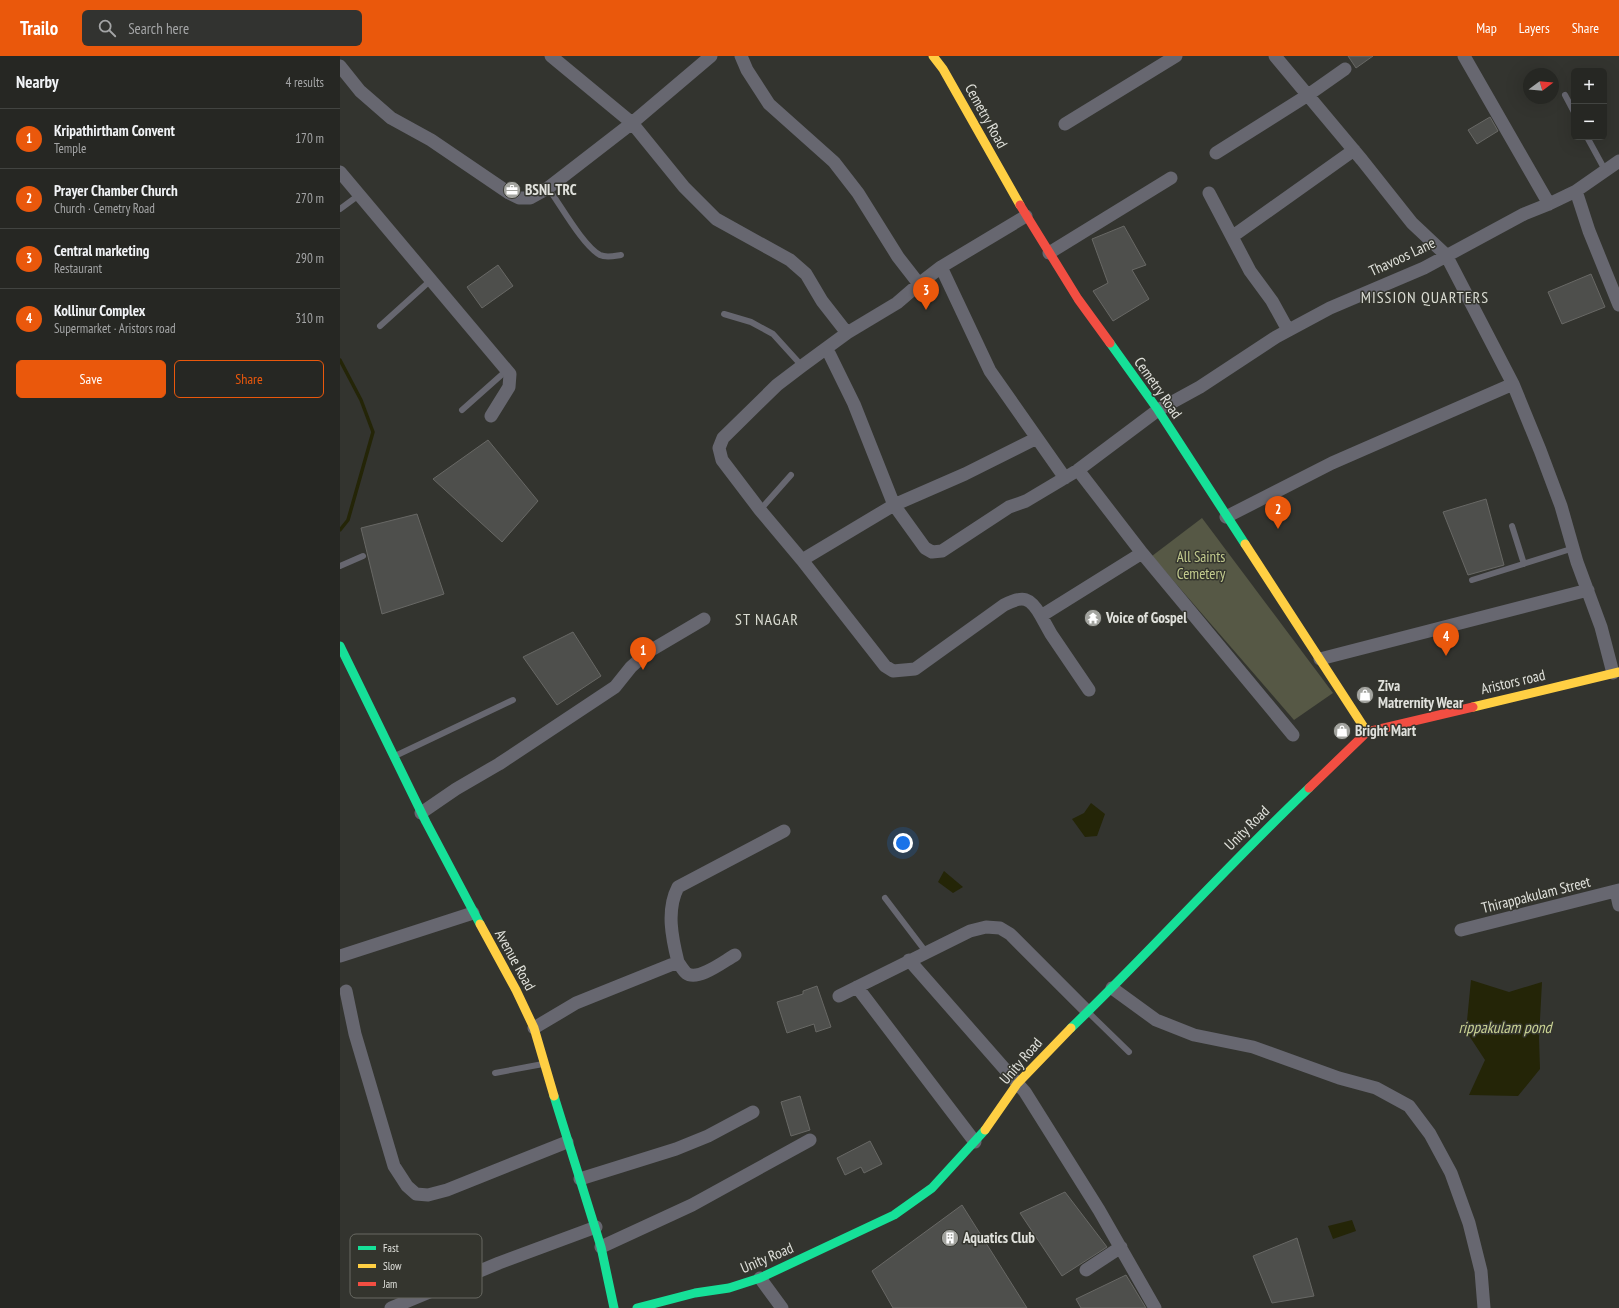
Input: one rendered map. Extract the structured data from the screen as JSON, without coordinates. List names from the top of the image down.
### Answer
{
  "streets": {
    "street": [
      "Cemetry Road",
      "Thavoos Lane",
      "Aristors road",
      "Unity Road",
      "Thirappakulam Street",
      "Avenue Road"
    ]
  },
  "crossings": [
    ["Cemetry Road", "Thavoos Lane"],
    ["Cemetry Road", "Aristors road"],
    ["Cemetry Road", "Unity Road"],
    ["Aristors road", "Unity Road"]
  ],
  "districts": ["MISSION QUARTERS", "ST NAGAR"],
  "water": ["rippakulam pond"],
  "parks": ["All Saints Cemetery"],
  "places": {
    "office": ["BSNL TRC"],
    "temple": ["Voice of Gospel"],
    "shop": ["Ziva Matrernity Wear", "Bright Mart"],
    "building": ["Aquatics Club"]
  },
  "legend": ["Fast", "Slow", "Jam"],
  "north": "right",
  "page": {
    "header": "Trailo",
    "search": "Search here",
    "nav": ["Map", "Layers", "Share"],
    "heading": ["Nearby", "4 results"],
    "map_buttons": ["+", "−"],
    "list": [
      {
        "mark": "1",
        "name": "Kripathirtham Convent",
        "note": "Temple",
        "value": "170 m"
      },
      {
        "mark": "2",
        "name": "Prayer Chamber Church",
        "note": "Church · Cemetry Road",
        "value": "270 m"
      },
      {
        "mark": "3",
        "name": "Central marketing",
        "note": "Restaurant",
        "value": "290 m"
      },
      {
        "mark": "4",
        "name": "Kollinur Complex",
        "note": "Supermarket · Aristors road",
        "value": "310 m"
      }
    ],
    "pins": [
      "3",
      "2",
      "4",
      "1"
    ],
    "buttons": ["Save", "Share"]
  }
}
